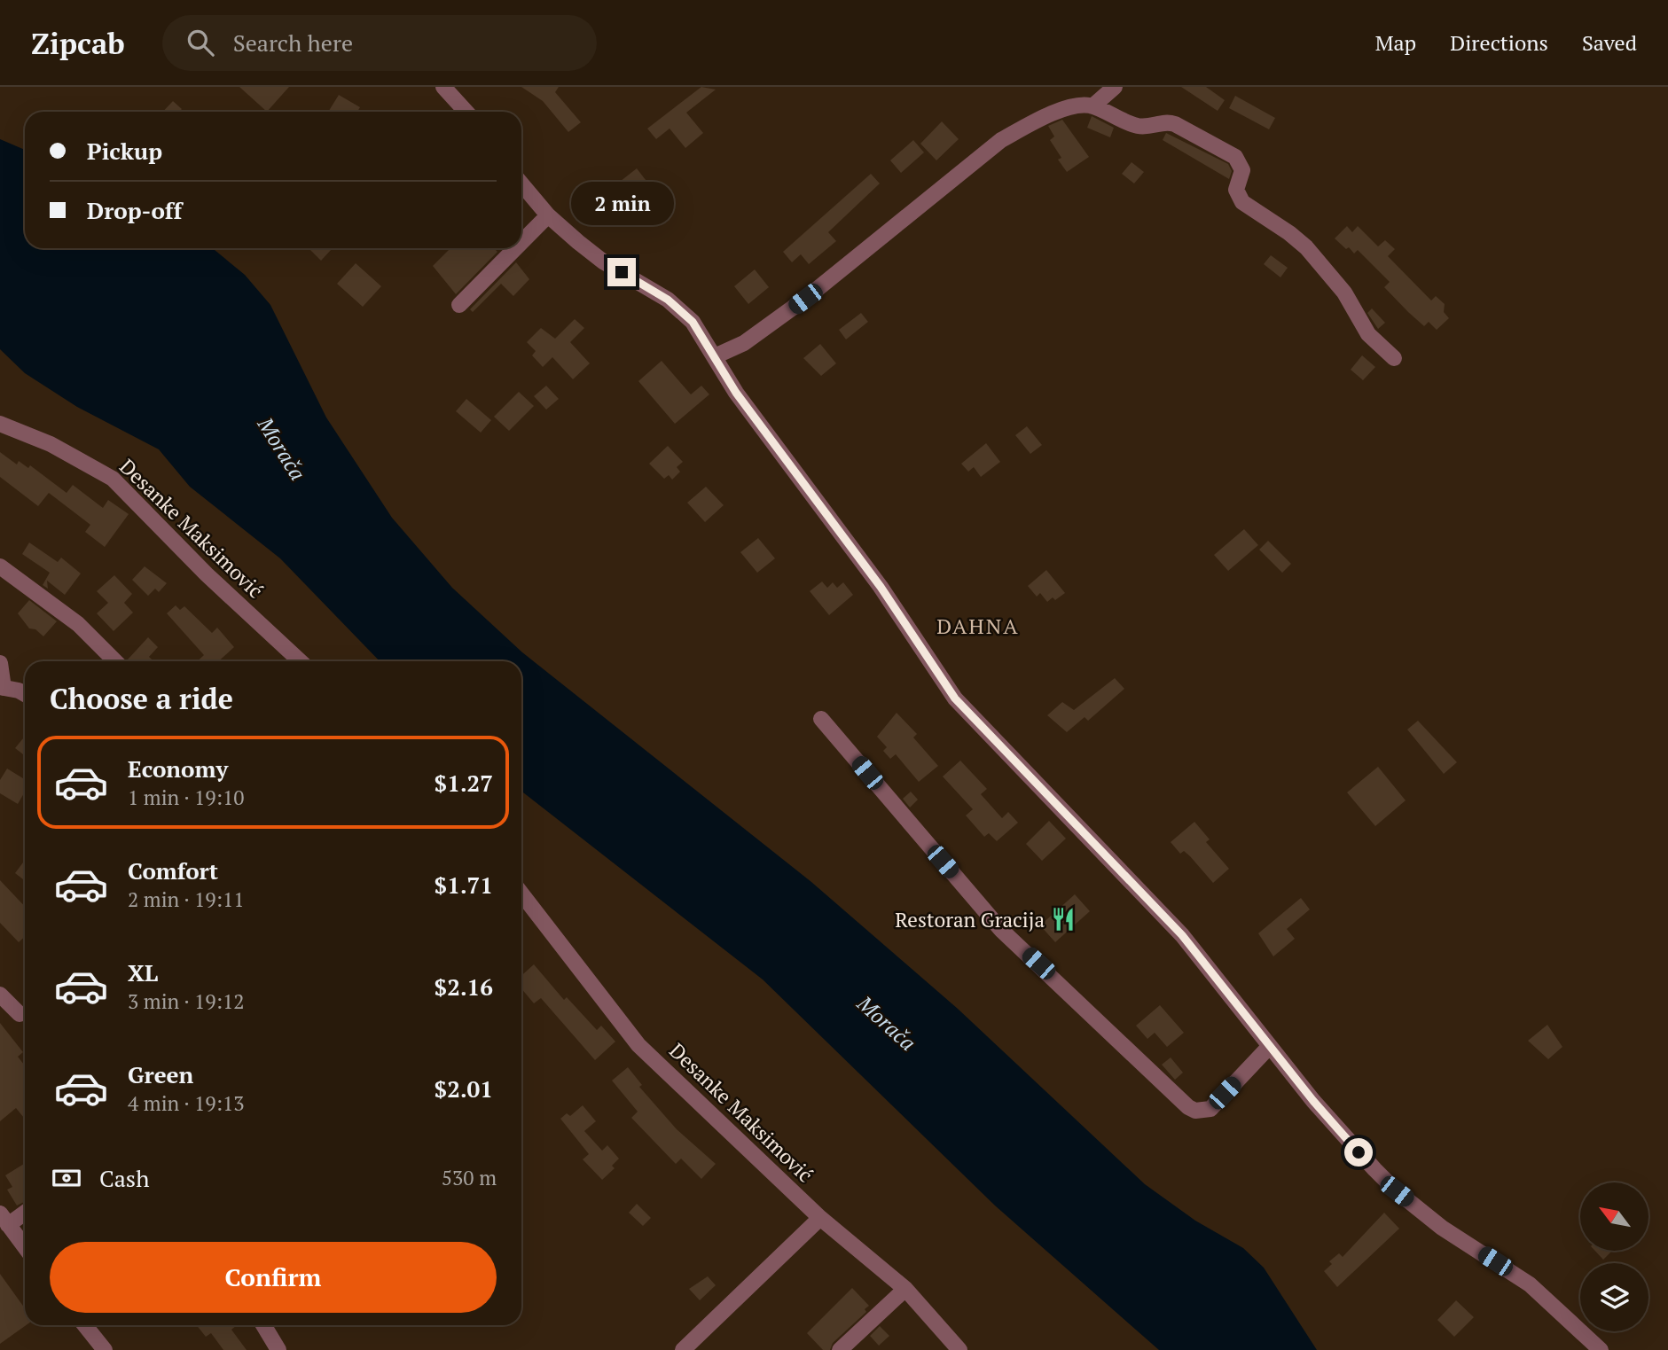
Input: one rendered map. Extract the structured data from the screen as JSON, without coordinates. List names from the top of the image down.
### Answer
{
  "streets": {
    "street": ["Desanke Maksimović"]
  },
  "districts": ["DAHNA"],
  "water": ["Morača"],
  "places": {
    "restaurant": ["Restoran Gracija"]
  },
  "north": "top left",
  "page": {
    "header": "Zipcab",
    "search": "Search here",
    "nav": ["Map", "Directions", "Saved"],
    "banner": ["Pickup", "Drop-off"],
    "bubble": "2 min",
    "heading": "Choose a ride",
    "list": [
      {
        "name": "Economy",
        "note": "1 min · 19:10",
        "value": "$1.27"
      },
      {
        "name": "Comfort",
        "note": "2 min · 19:11",
        "value": "$1.71"
      },
      {
        "name": "XL",
        "note": "3 min · 19:12",
        "value": "$2.16"
      },
      {
        "name": "Green",
        "note": "4 min · 19:13",
        "value": "$2.01"
      }
    ],
    "pay": ["Cash", "530 m"],
    "buttons": "Confirm"
  }
}
